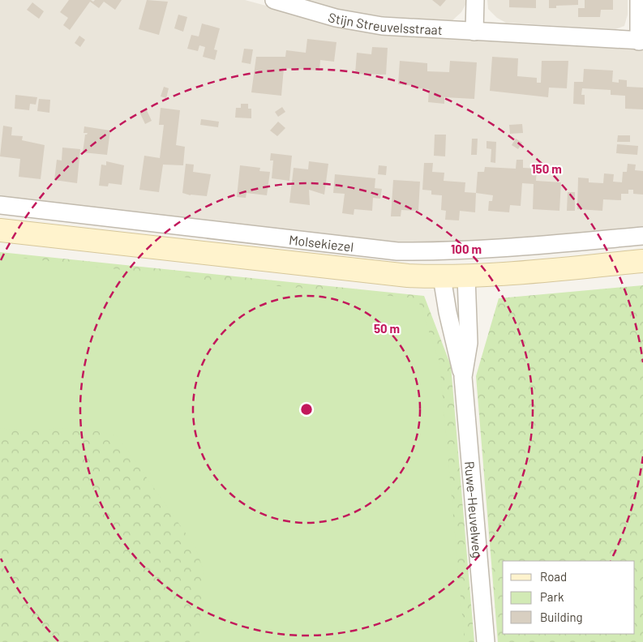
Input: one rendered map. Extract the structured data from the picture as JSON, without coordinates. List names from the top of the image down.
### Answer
{
  "streets": {
    "main road": ["Molsekiezel"],
    "street": ["Stijn Streuvelsstraat", "Ruwe-Heuvelweg"]
  },
  "crossings": [
    ["Molsekiezel", "Ruwe-Heuvelweg"]
  ],
  "legend": ["Road", "Park", "Building"],
  "rings": ["150 m", "100 m", "50 m"]
}
